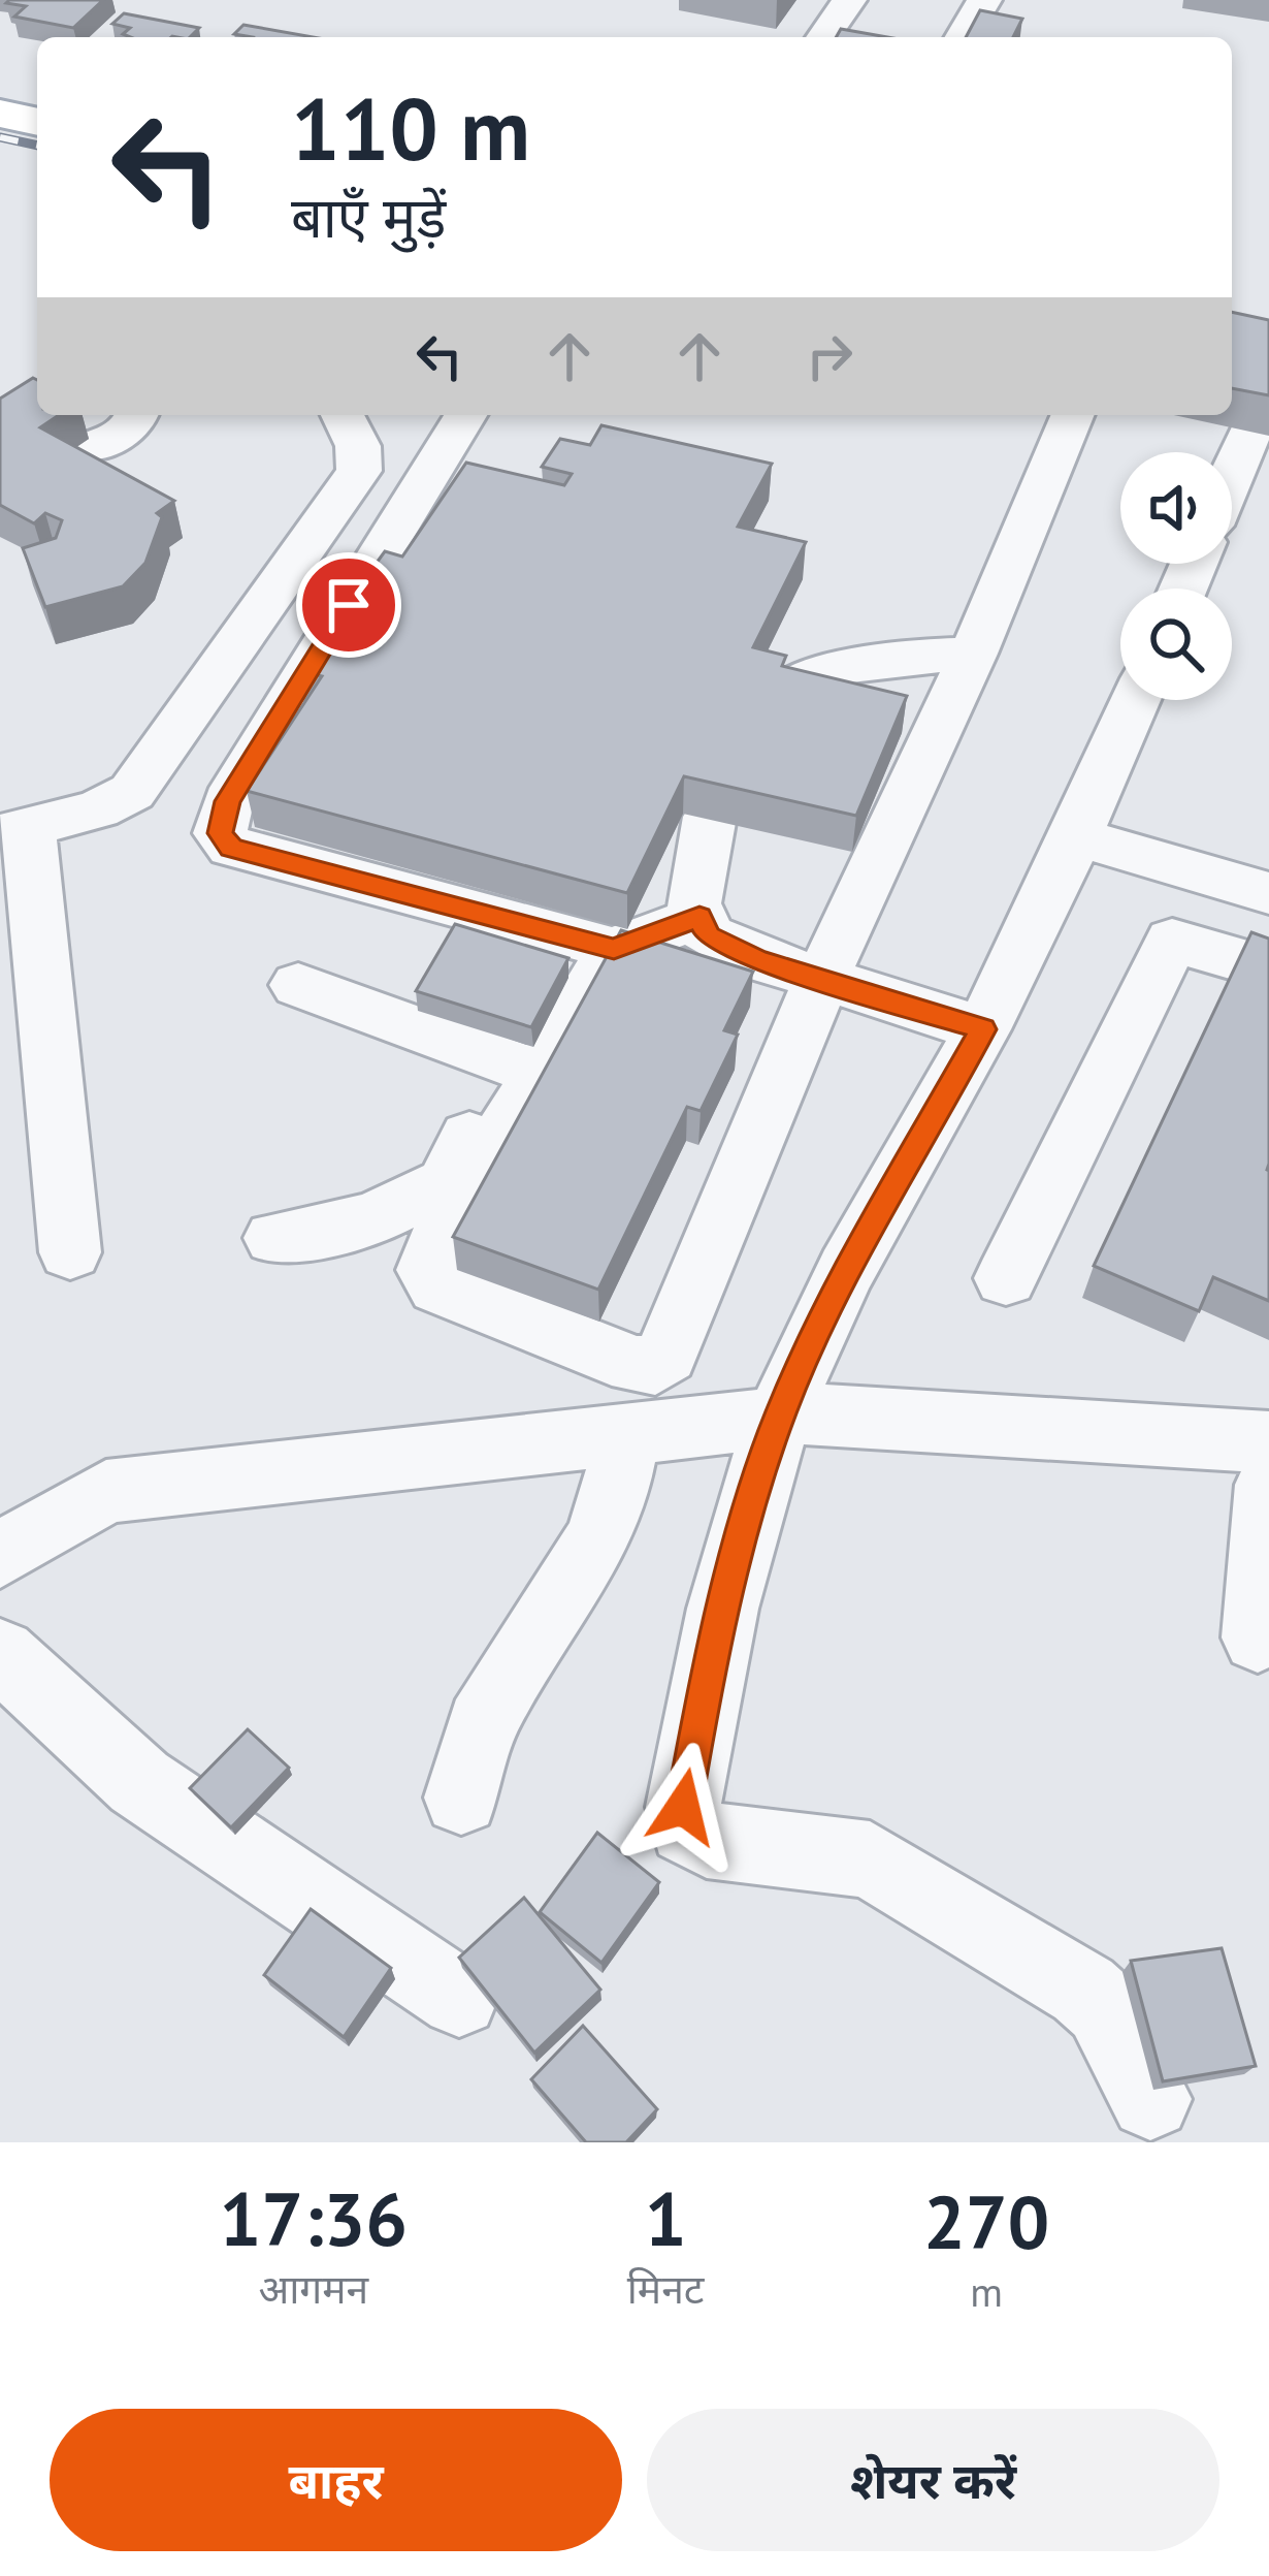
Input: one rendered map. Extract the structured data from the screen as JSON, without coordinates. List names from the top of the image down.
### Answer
{
  "page": {
    "turn": ["110 m", "बाएँ मुड़ें"],
    "eta": [
      "17:36",
      "आगमन",
      "1",
      "मिनट",
      "270",
      "m"
    ],
    "buttons": ["बाहर", "शेयर करें"]
  }
}
